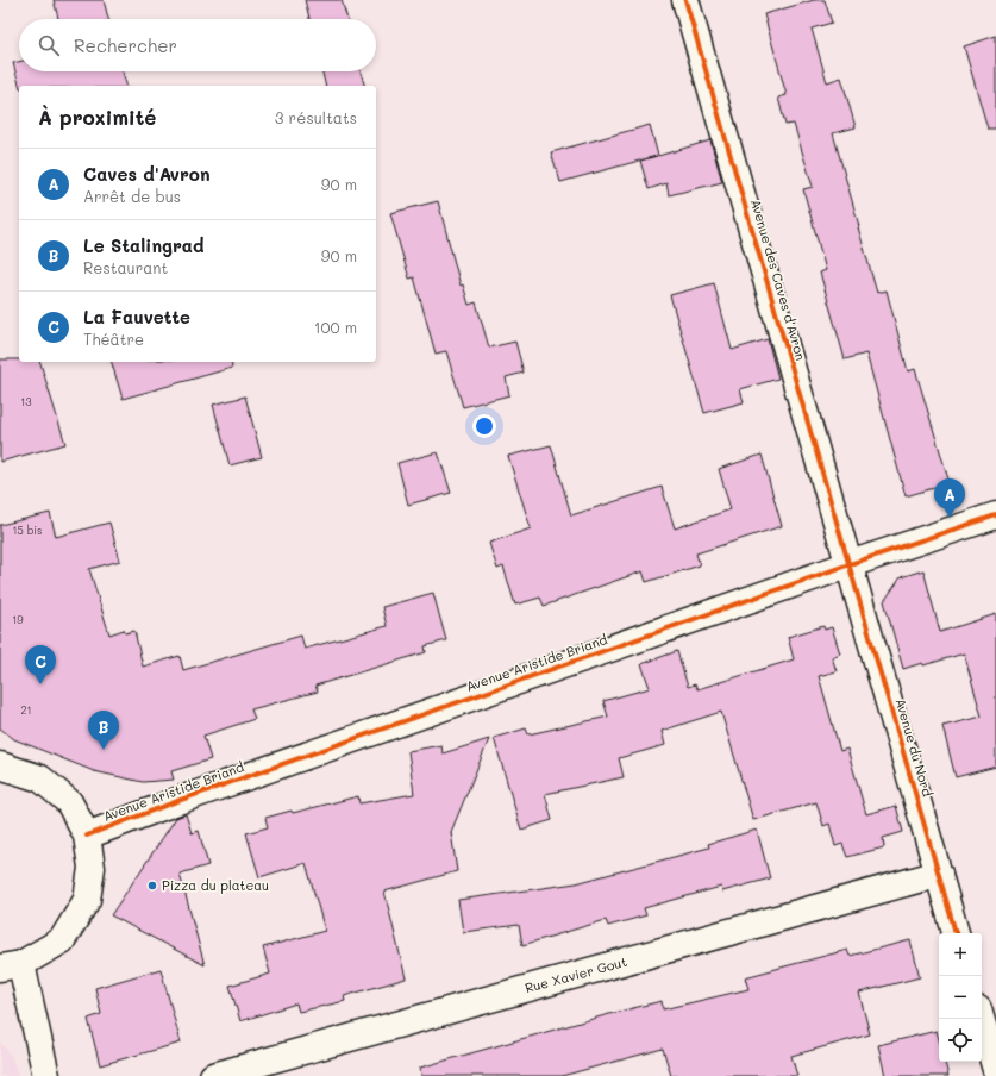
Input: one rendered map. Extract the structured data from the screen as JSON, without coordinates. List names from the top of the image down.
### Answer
{
  "streets": {
    "street": [
      "Avenue des Caves d'Avron",
      "Avenue Aristide Briand",
      "Avenue du Nord",
      "Rue Xavier Gout"
    ]
  },
  "crossings": [
    ["Avenue des Caves d'Avron", "Avenue Aristide Briand"],
    ["Avenue des Caves d'Avron", "Avenue du Nord"],
    ["Avenue Aristide Briand", "Avenue du Nord"],
    ["Avenue du Nord", "Rue Xavier Gout"]
  ],
  "places": ["Pizza du plateau"],
  "house_numbers": [
    "13",
    "15 bis",
    "19",
    "21"
  ],
  "page": {
    "search": "Rechercher",
    "heading": ["À proximité", "3 résultats"],
    "list": [
      {
        "mark": "A",
        "name": "Caves d'Avron",
        "note": "Arrêt de bus",
        "value": "90 m"
      },
      {
        "mark": "B",
        "name": "Le Stalingrad",
        "note": "Restaurant",
        "value": "90 m"
      },
      {
        "mark": "C",
        "name": "La Fauvette",
        "note": "Théâtre",
        "value": "100 m"
      }
    ],
    "pins": ["A", "C", "B"],
    "map_buttons": ["+", "−"]
  }
}
